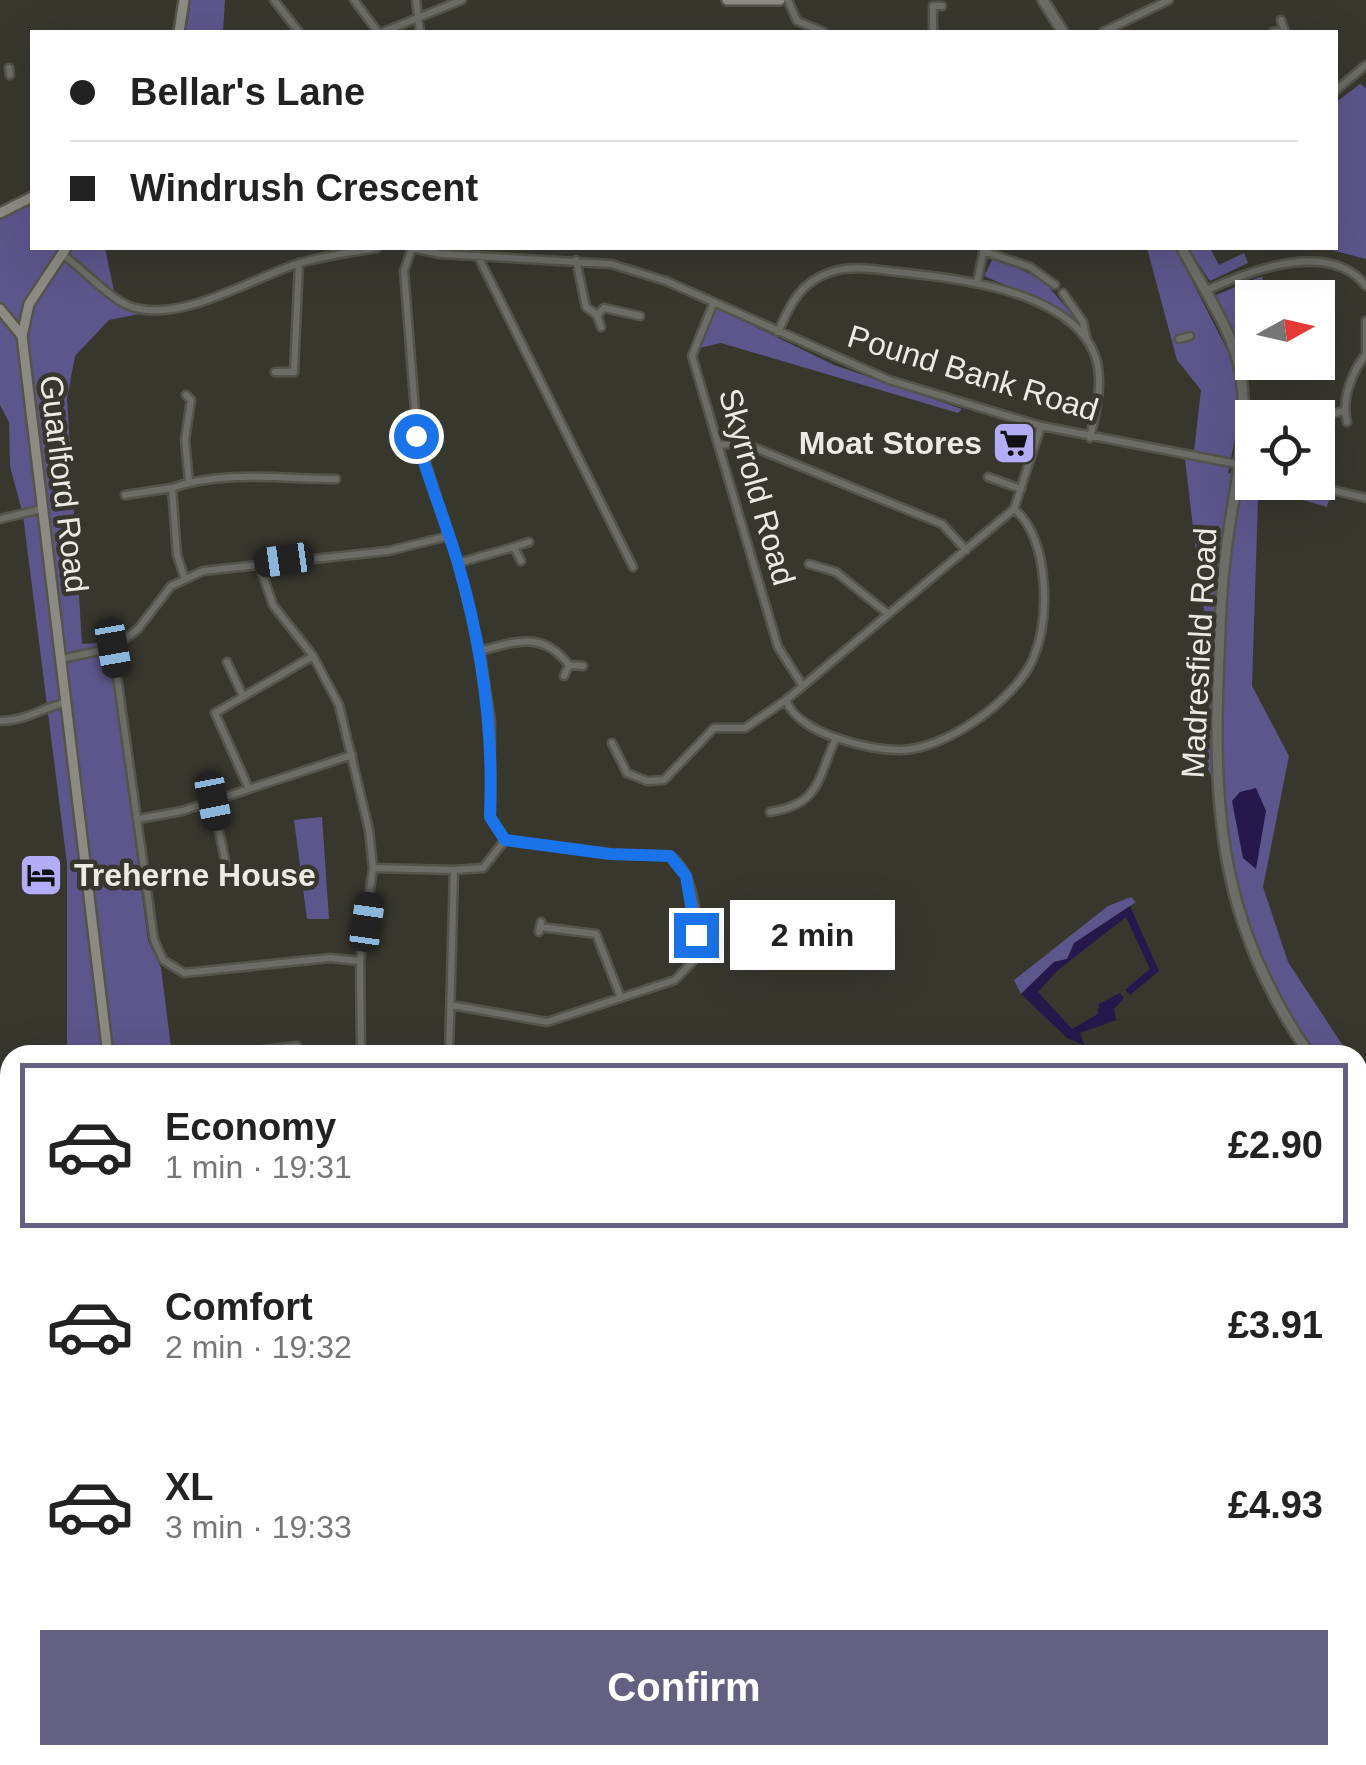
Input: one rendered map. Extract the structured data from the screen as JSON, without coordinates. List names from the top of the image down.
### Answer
{
  "streets": {
    "main road": ["Guarlford Road"],
    "street": ["Pound Bank Road", "Skyrrold Road", "Madresfield Road"]
  },
  "crossings": [
    ["Pound Bank Road", "Skyrrold Road"]
  ],
  "places": {
    "supermarket": ["Moat Stores"],
    "hotel": ["Treherne House"]
  },
  "north": "right",
  "page": {
    "banner": ["Bellar's Lane", "Windrush Crescent"],
    "bubble": "2 min",
    "list": [
      {
        "name": "Economy",
        "note": "1 min · 19:31",
        "value": "£2.90"
      },
      {
        "name": "Comfort",
        "note": "2 min · 19:32",
        "value": "£3.91"
      },
      {
        "name": "XL",
        "note": "3 min · 19:33",
        "value": "£4.93"
      }
    ],
    "buttons": "Confirm"
  }
}
